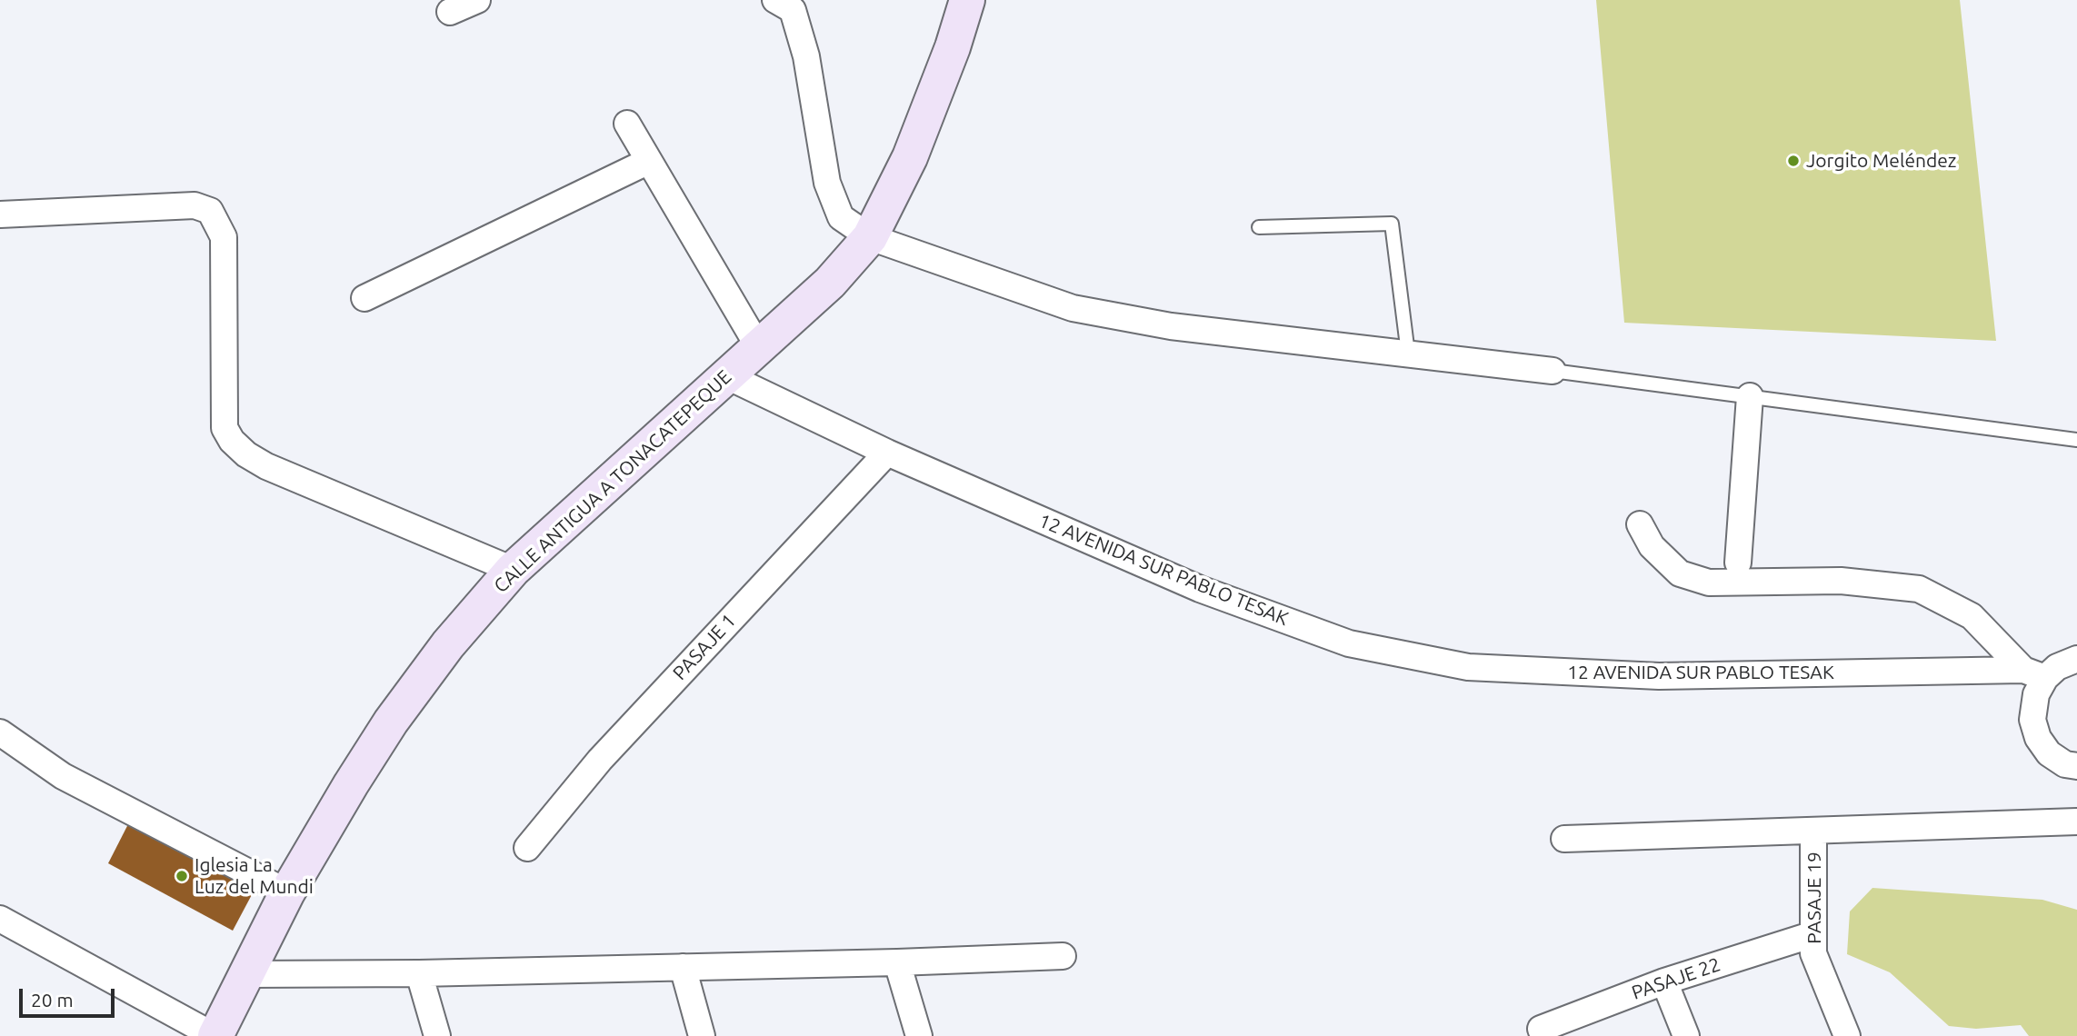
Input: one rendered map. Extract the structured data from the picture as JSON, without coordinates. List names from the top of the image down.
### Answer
{
  "streets": {
    "main road": ["CALLE ANTIGUA A TONACATEPEQUE"],
    "street": [
      "12 AVENIDA SUR PABLO TESAK",
      "PASAJE 1",
      "PASAJE 19",
      "PASAJE 22"
    ]
  },
  "crossings": [
    ["CALLE ANTIGUA A TONACATEPEQUE", "12 AVENIDA SUR PABLO TESAK"],
    ["12 AVENIDA SUR PABLO TESAK", "PASAJE 1"],
    ["PASAJE 19", "PASAJE 22"]
  ],
  "places": ["Jorgito Meléndez", "Iglesia La Luz del Mundi"],
  "scale_bar": "20 m"
}
